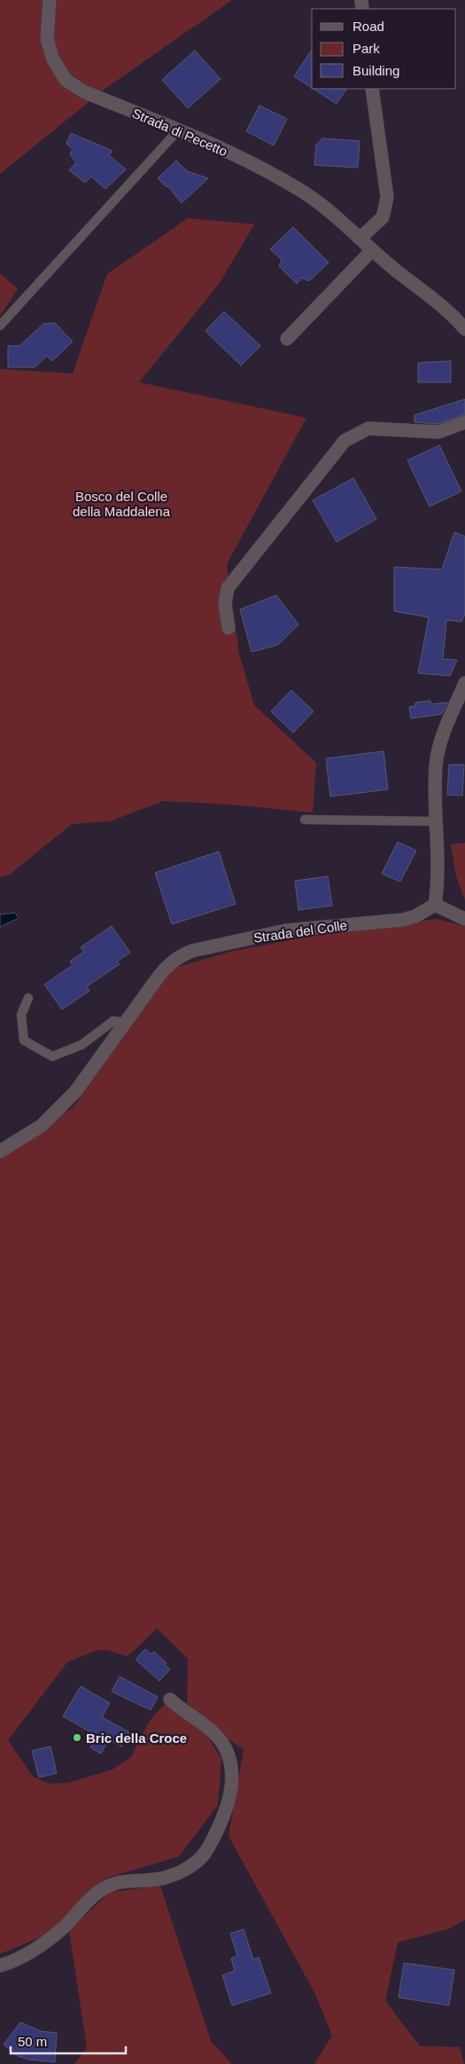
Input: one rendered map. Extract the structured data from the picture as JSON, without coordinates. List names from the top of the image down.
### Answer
{
  "streets": {
    "street": ["Strada di Pecetto", "Strada del Colle"]
  },
  "parks": ["Bosco del Colle della Maddalena"],
  "places": ["Bric della Croce"],
  "legend": ["Road", "Park", "Building"],
  "scale_bar": "50 m"
}
